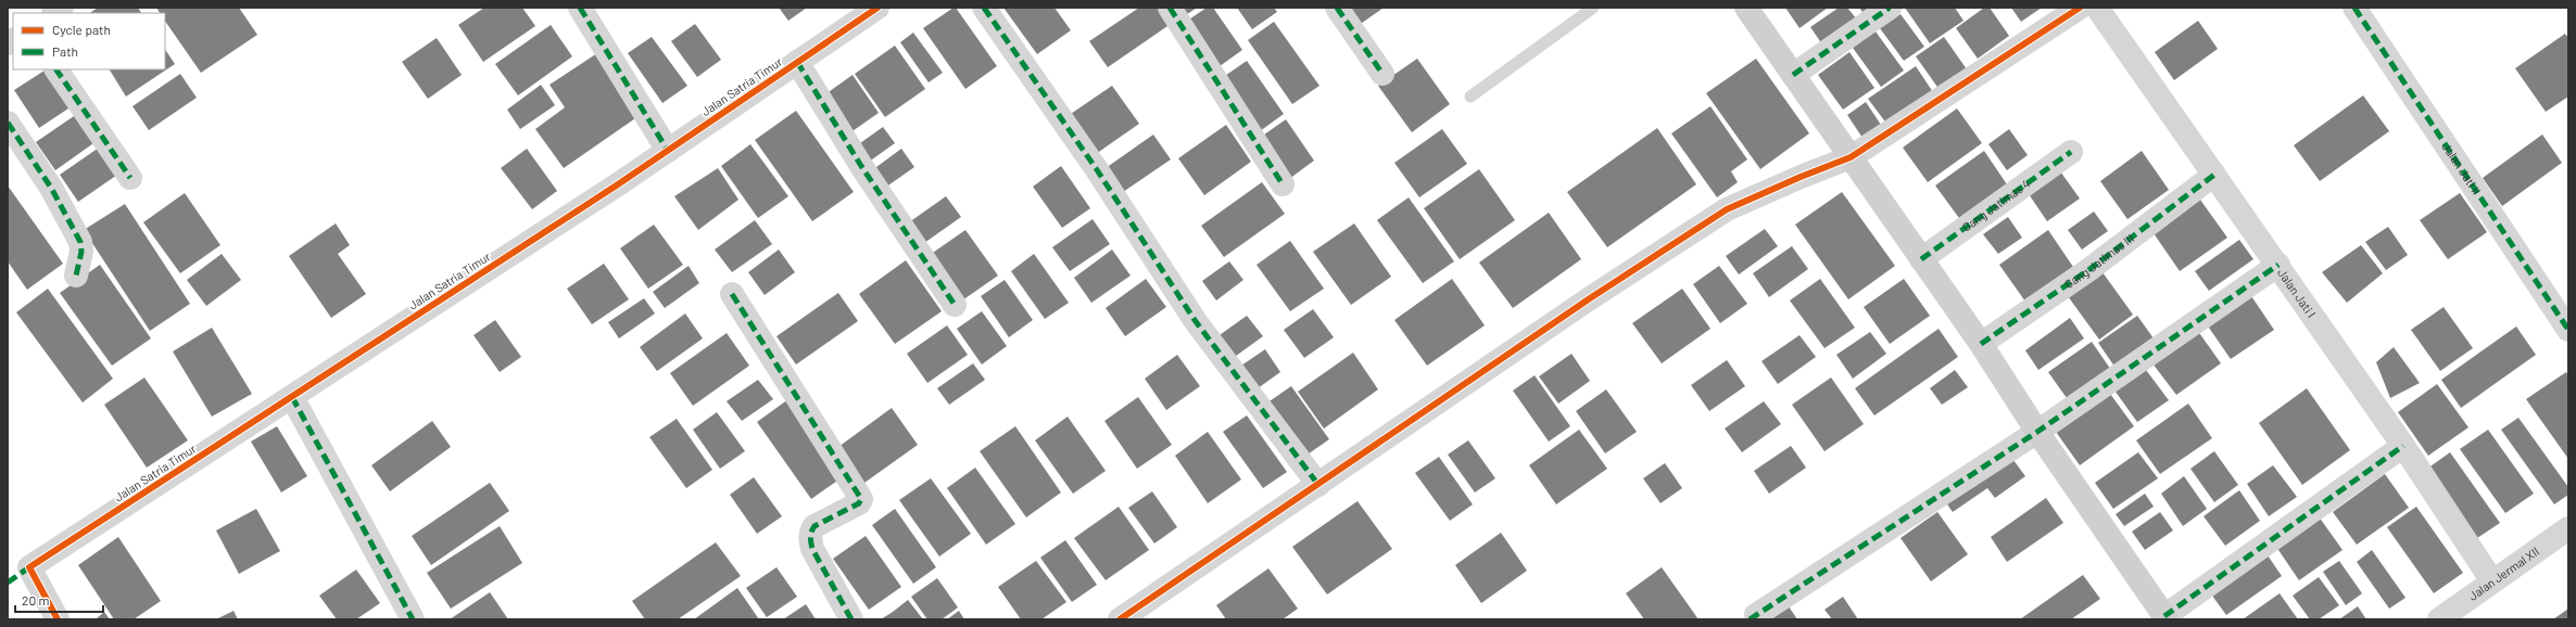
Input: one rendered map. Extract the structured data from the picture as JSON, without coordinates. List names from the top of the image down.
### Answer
{
  "streets": {
    "street": [
      "Jalan Satria Timur",
      "Jalan Jati II",
      "Gang Jatimas 4",
      "Gang Jatimas III",
      "Jalan Jati I",
      "Jalan Jermal XII"
    ]
  },
  "crossings": [
    ["Gang Jatimas III", "Jalan Jati I"],
    ["Jalan Jati I", "Jalan Jermal XII"]
  ],
  "legend": ["Cycle path", "Path"],
  "scale_bar": "20 m"
}
